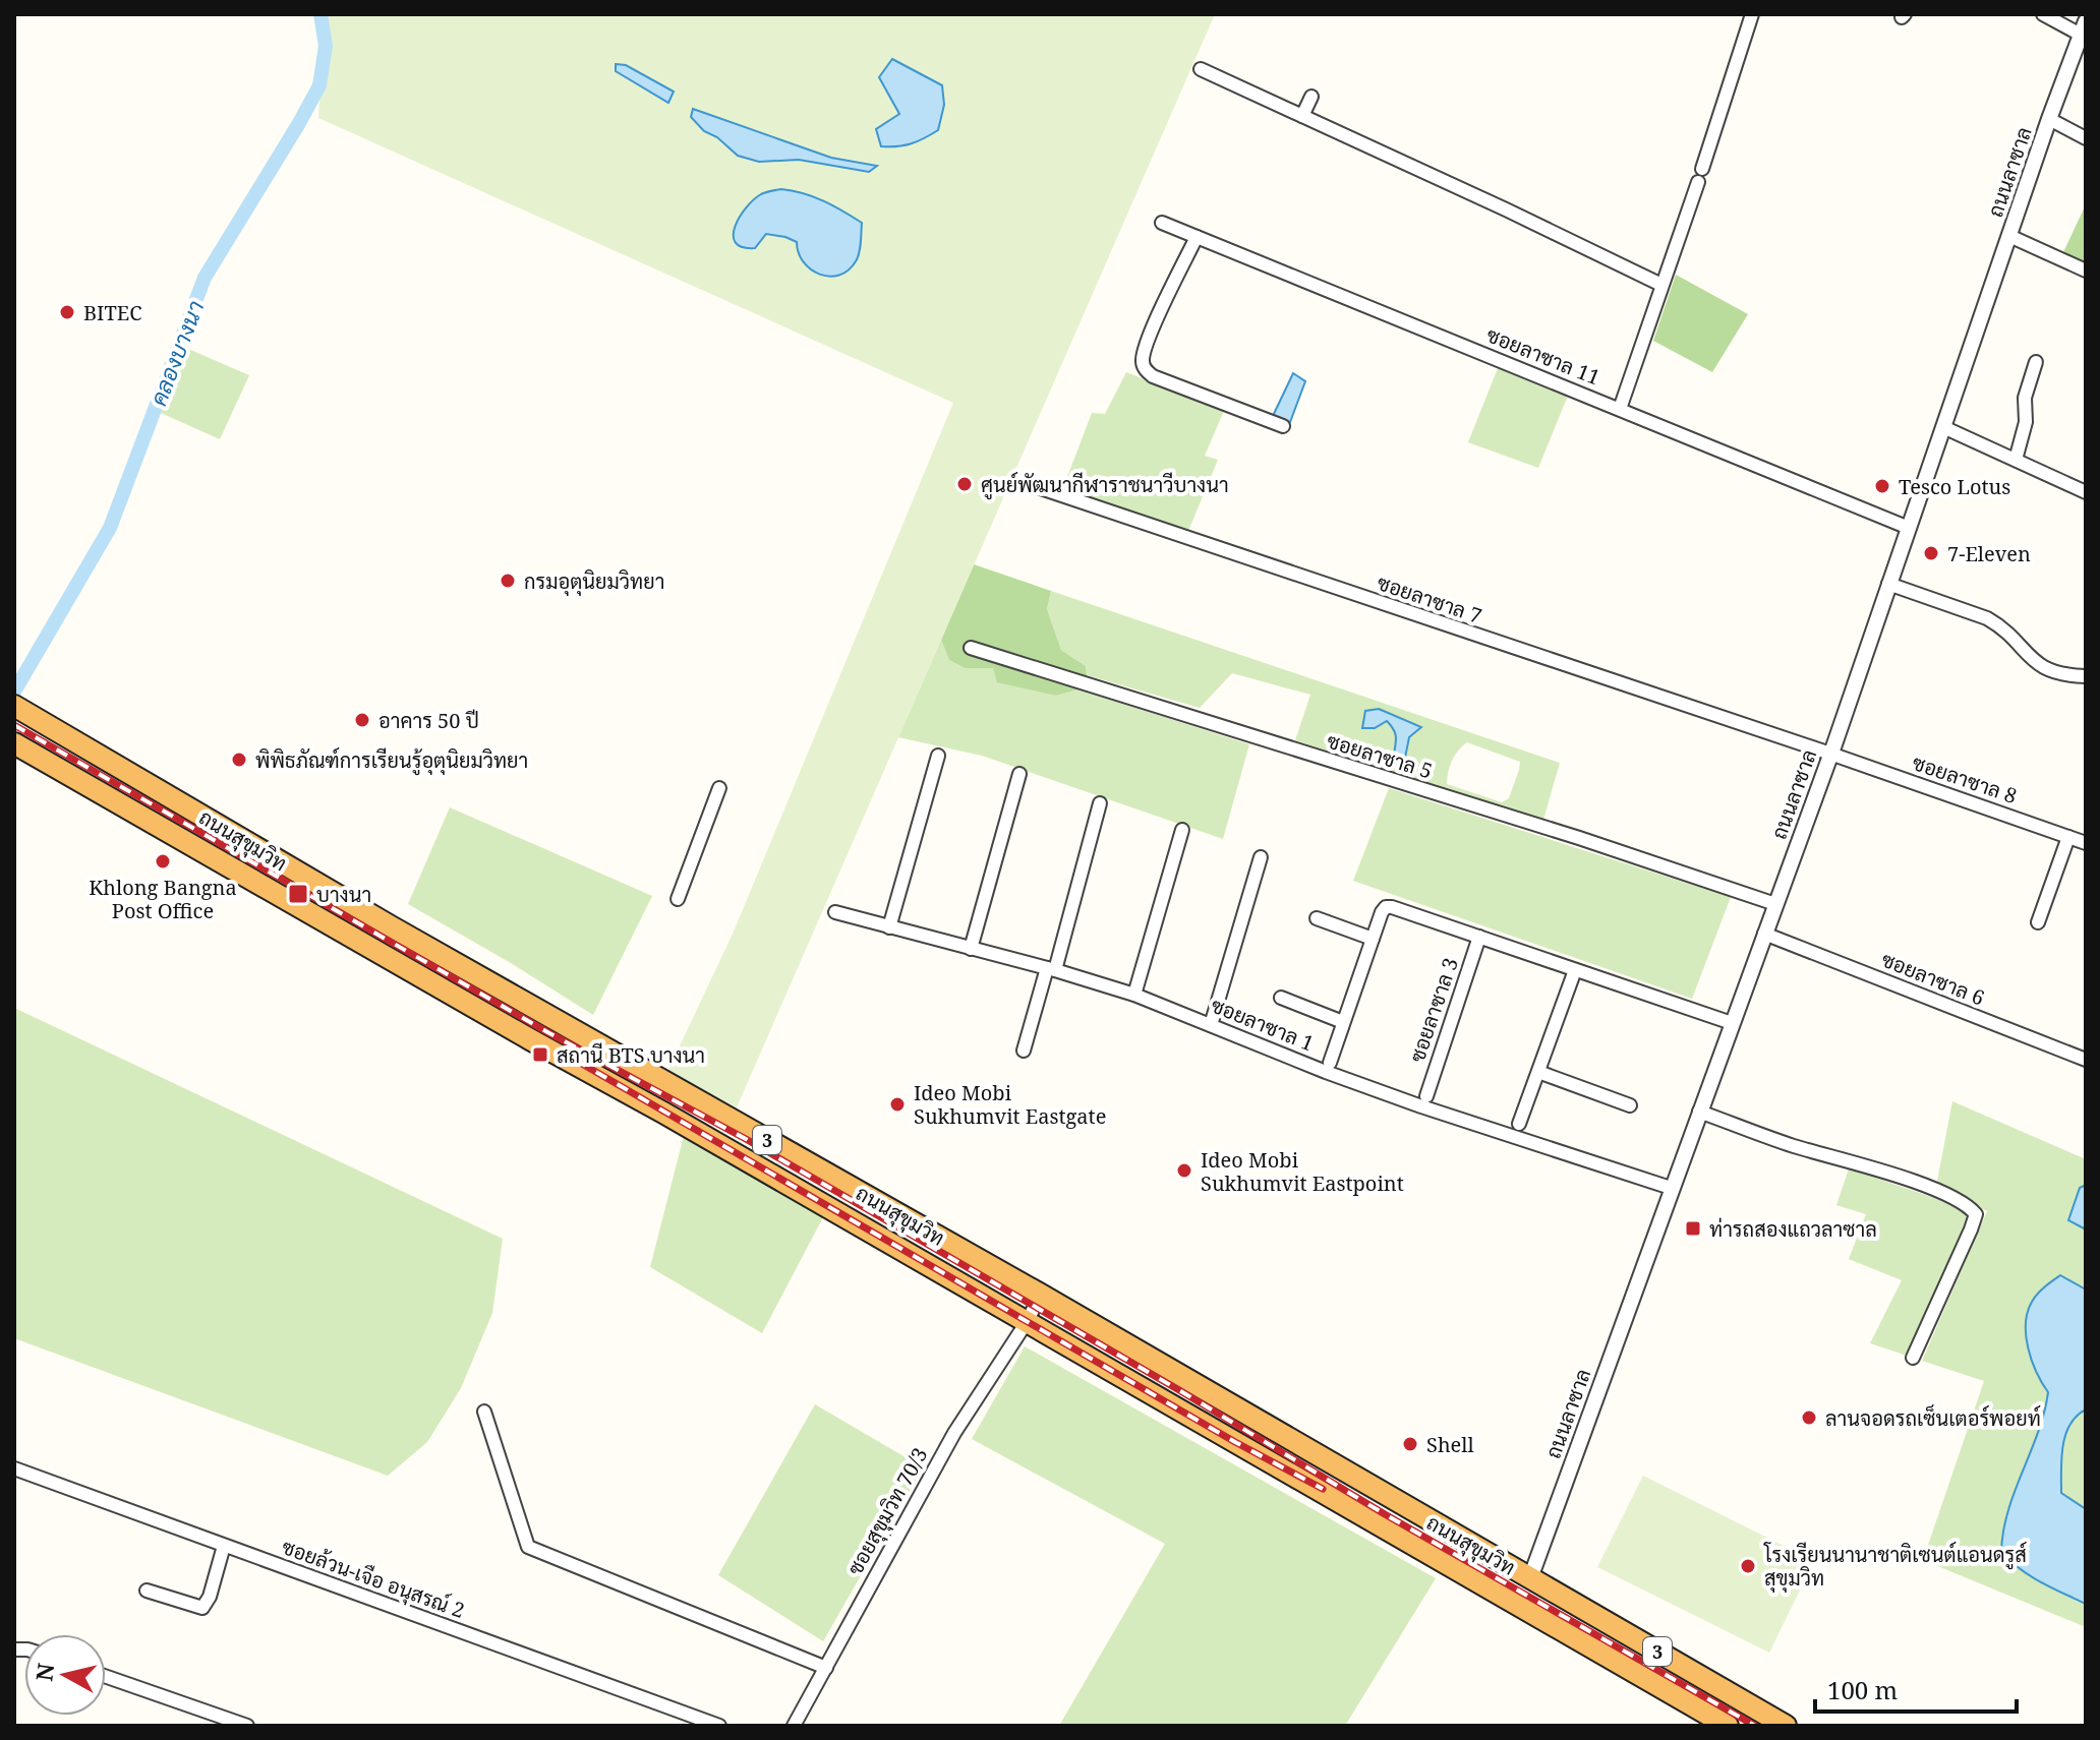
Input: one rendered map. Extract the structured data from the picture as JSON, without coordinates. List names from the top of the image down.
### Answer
{
  "streets": {
    "highway": ["ถนนสุขุมวิท", "3"],
    "street": [
      "ถนนลาซาล",
      "ซอยลาซาล 11",
      "ซอยลาซาล 7",
      "ซอยลาซาล 5",
      "ซอยลาซาล 8",
      "ซอยลาซาล 6",
      "ซอยลาซาล 3",
      "ซอยลาซาล 1",
      "ซอยสุขุมวิท 70/3",
      "ซอยล้วน-เจือ อนุสรณ์ 2"
    ]
  },
  "crossings": [
    ["ถนนลาซาล", "ซอยลาซาล 11"],
    ["ถนนลาซาล", "ซอยลาซาล 7"],
    ["ถนนลาซาล", "ซอยลาซาล 5"],
    ["ถนนลาซาล", "ซอยลาซาล 8"],
    ["ถนนลาซาล", "ถนนสุขุมวิท"],
    ["ถนนลาซาล", "ซอยลาซาล 6"],
    ["ถนนลาซาล", "ซอยลาซาล 3"],
    ["ถนนลาซาล", "ซอยลาซาล 1"],
    ["ซอยลาซาล 7", "ซอยลาซาล 8"],
    ["ถนนสุขุมวิท", "ซอยสุขุมวิท 70/3"]
  ],
  "water": ["คลองบางนา"],
  "places": {
    "other": [
      "BITEC",
      "ศูนย์พัฒนากีฬาราชนาวีบางนา",
      "Tesco Lotus",
      "7-Eleven",
      "กรมอุตุนิยมวิทยา",
      "อาคาร 50 ปี",
      "พิพิธภัณฑ์การเรียนรู้อุตุนิยมวิทยา",
      "Khlong Bangna Post Office",
      "Ideo Mobi Sukhumvit Eastgate",
      "Ideo Mobi Sukhumvit Eastpoint",
      "ลานจอดรถเซ็นเตอร์พอยท์",
      "Shell",
      "โรงเรียนนานาชาติเซนต์แอนดรูส์ สุขุมวิท"
    ],
    "transit": ["บางนา", "สถานี BTS บางนา", "ท่ารถสองแถวลาซาล"]
  },
  "scale_bar": "100 m",
  "north": "left"
}
